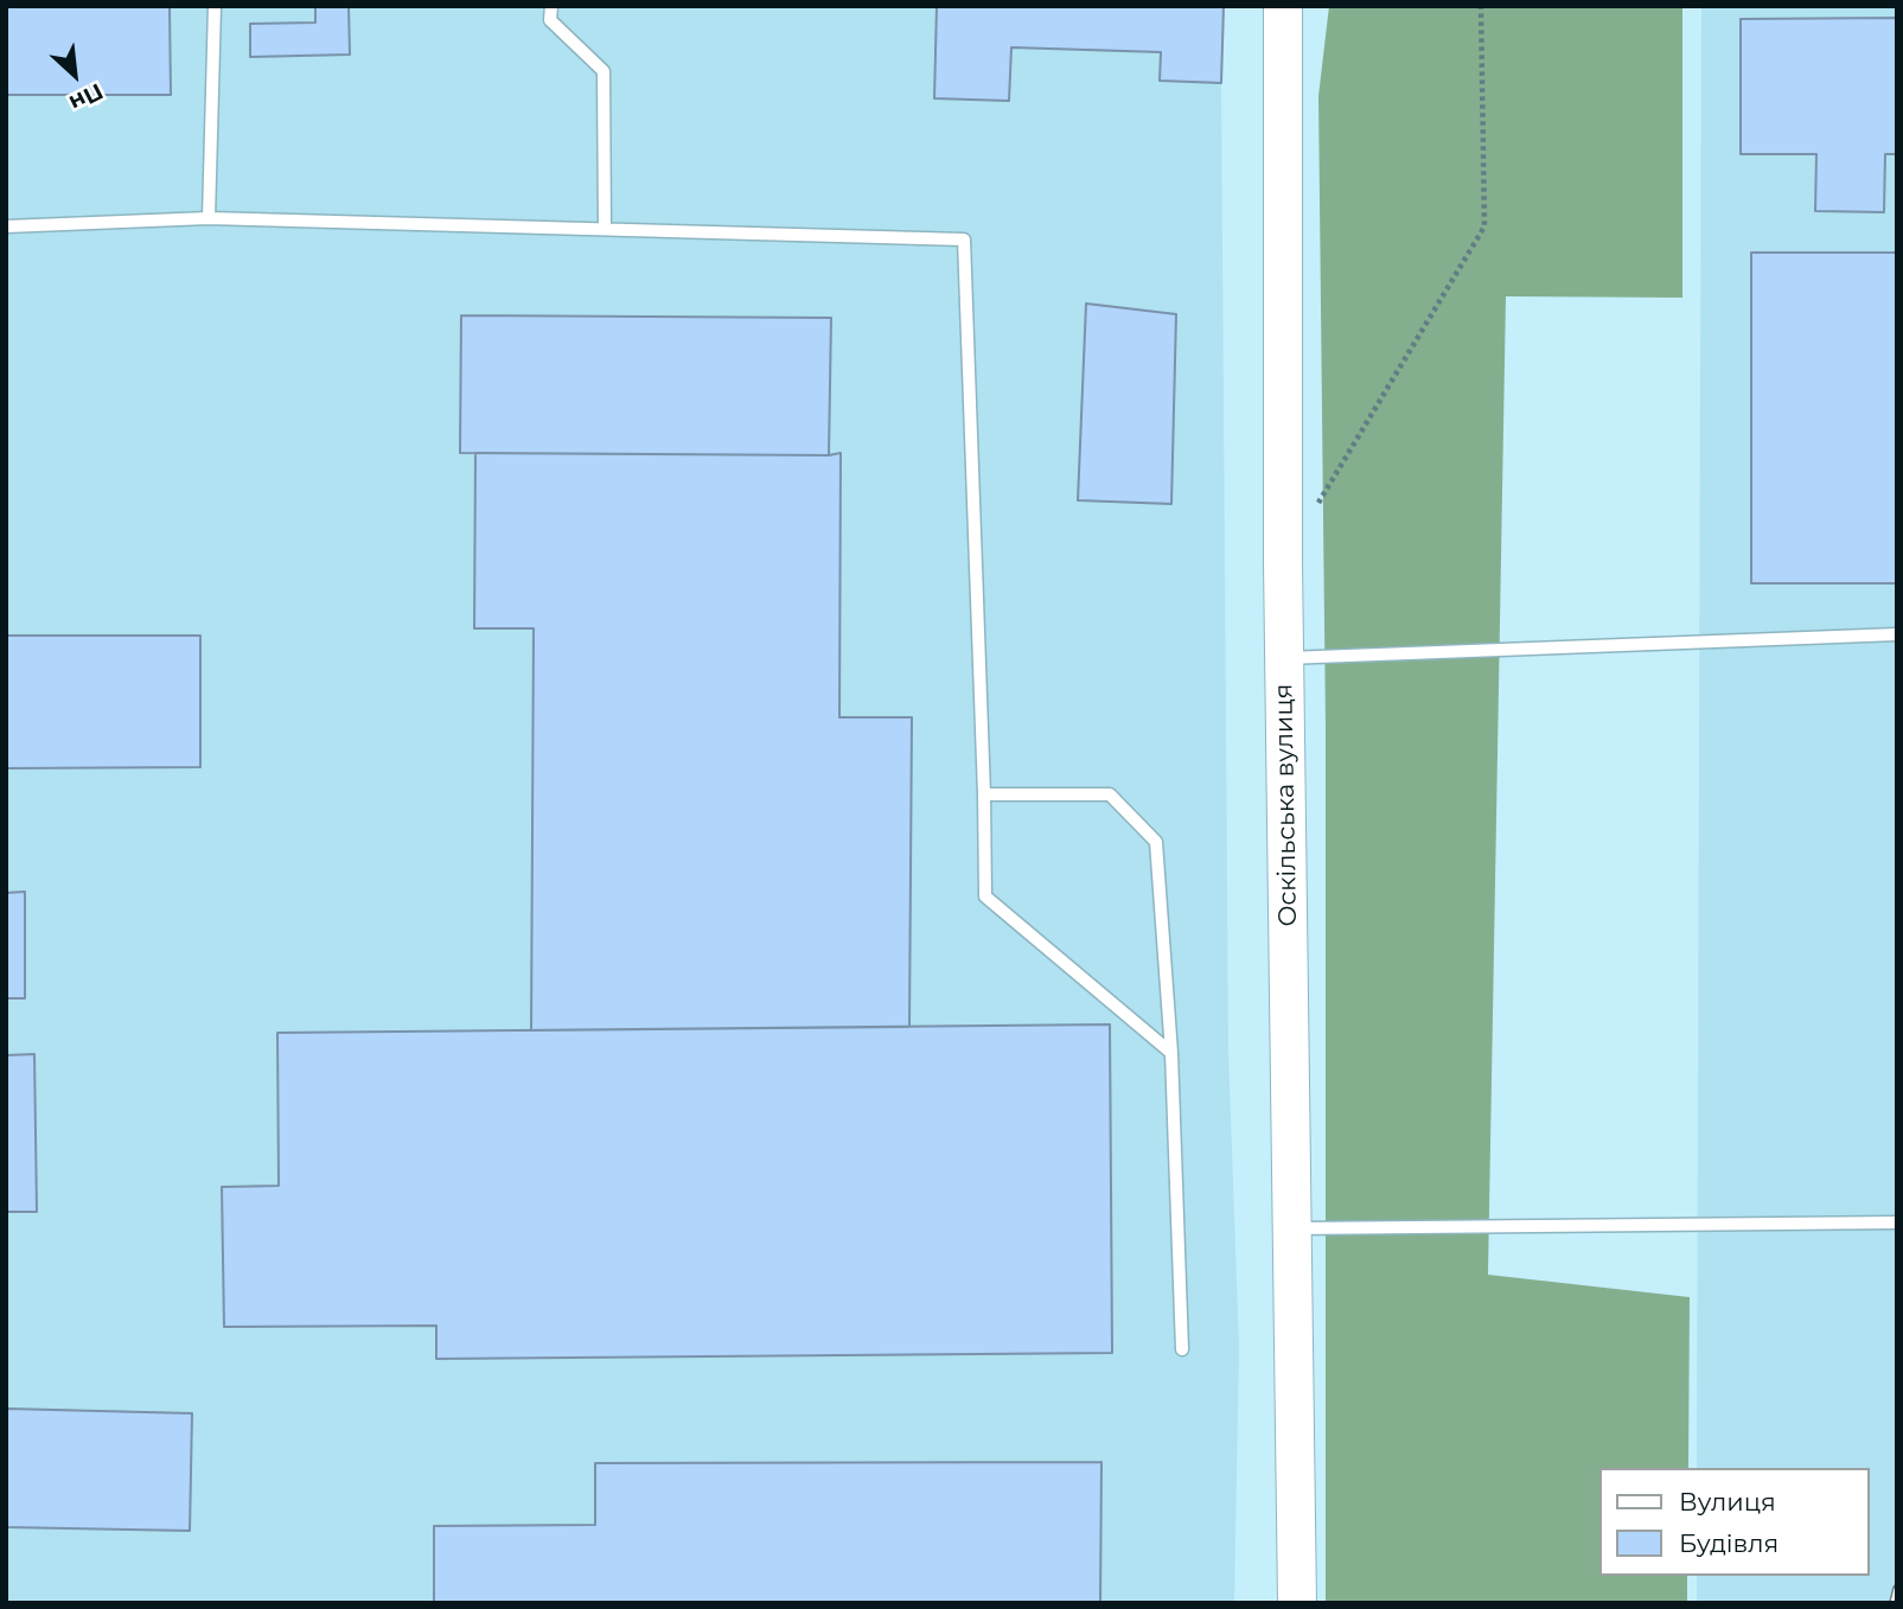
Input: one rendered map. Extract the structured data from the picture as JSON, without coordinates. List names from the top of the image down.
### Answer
{
  "streets": {
    "main road": ["Оскільська вулиця"]
  },
  "legend": ["Вулиця", "Будівля"],
  "north": "bottom right"
}
